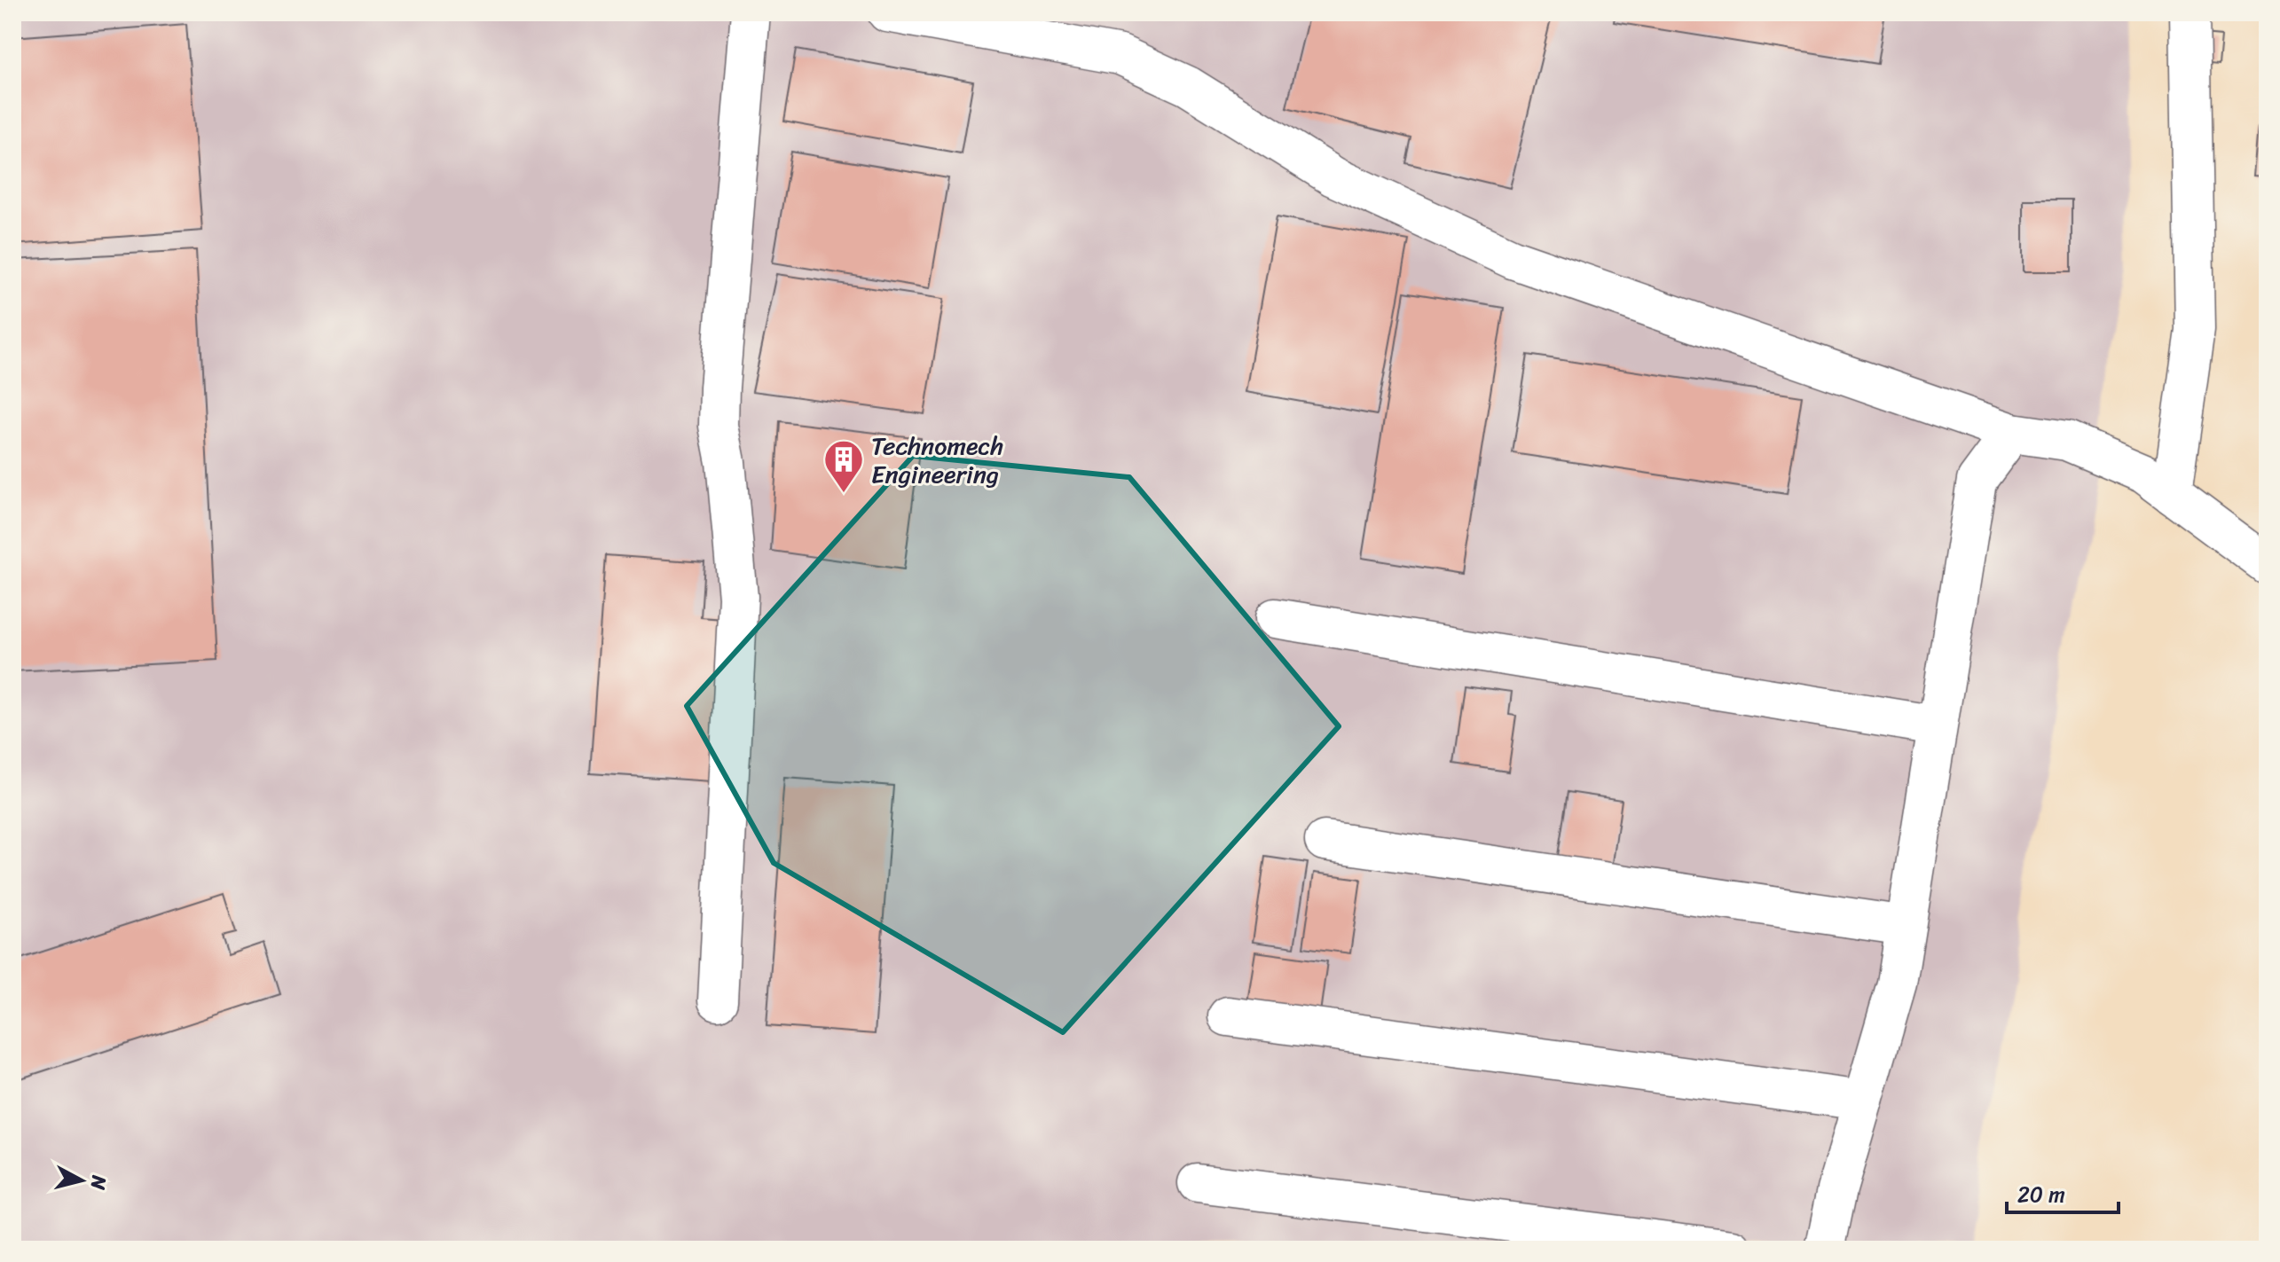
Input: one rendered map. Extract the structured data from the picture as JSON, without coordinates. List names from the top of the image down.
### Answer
{
  "places": {
    "building": ["Technomech Engineering"]
  },
  "scale_bar": "20 m",
  "north": "right"
}
